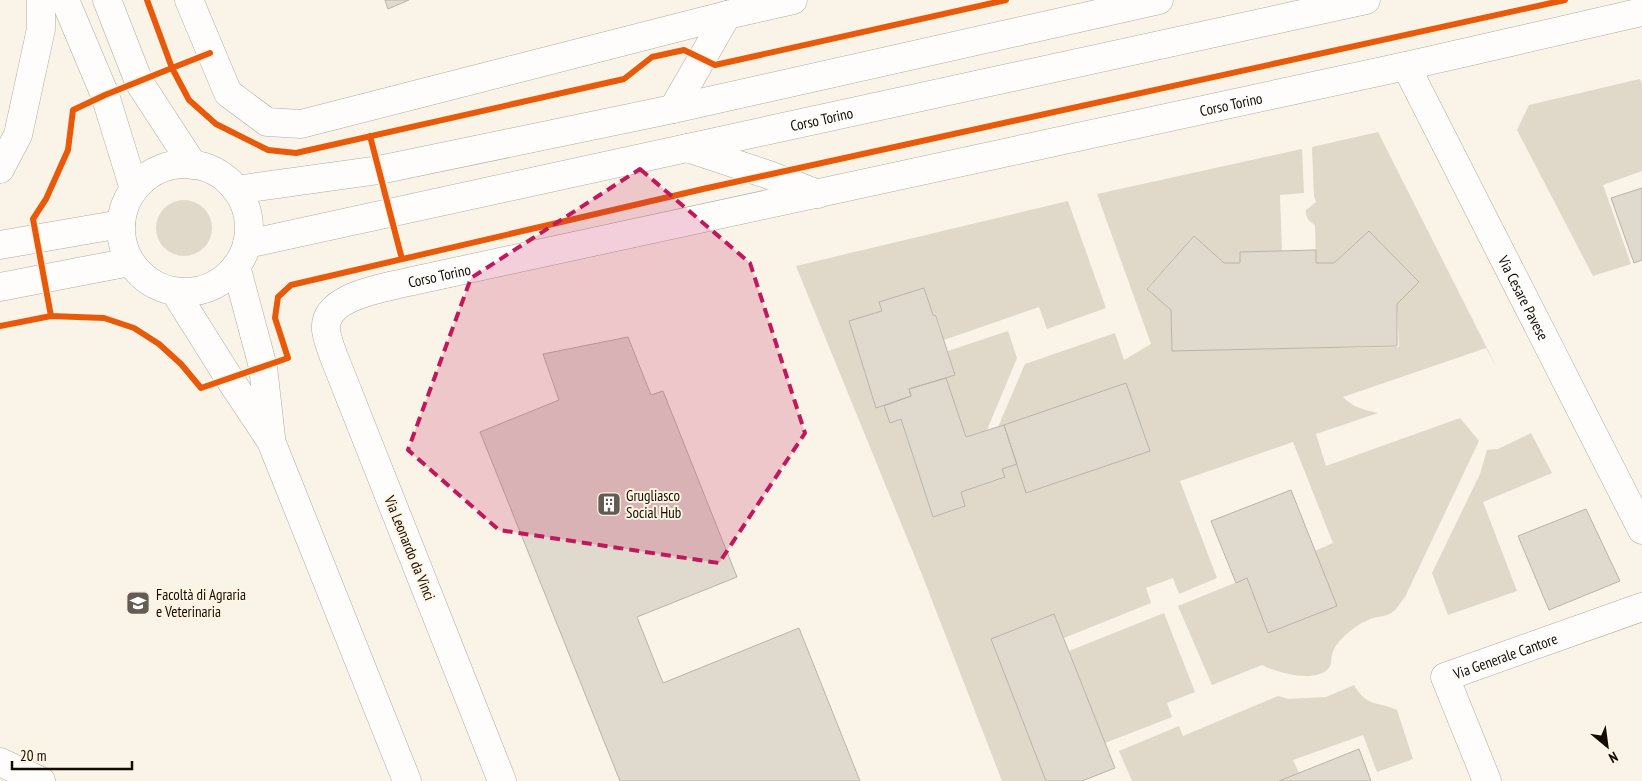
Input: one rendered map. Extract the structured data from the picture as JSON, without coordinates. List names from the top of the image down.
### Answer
{
  "streets": {
    "street": [
      "Corso Torino",
      "Via Cesare Pavese",
      "Via Leonardo da Vinci",
      "Via Generale Cantore"
    ]
  },
  "crossings": [
    ["Corso Torino", "Via Cesare Pavese"],
    ["Corso Torino", "Via Leonardo da Vinci"]
  ],
  "places": {
    "building": ["Grugliasco Social Hub"],
    "school or university": ["Facoltà di Agraria e Veterinaria"]
  },
  "scale_bar": "20 m",
  "north": "bottom right"
}
